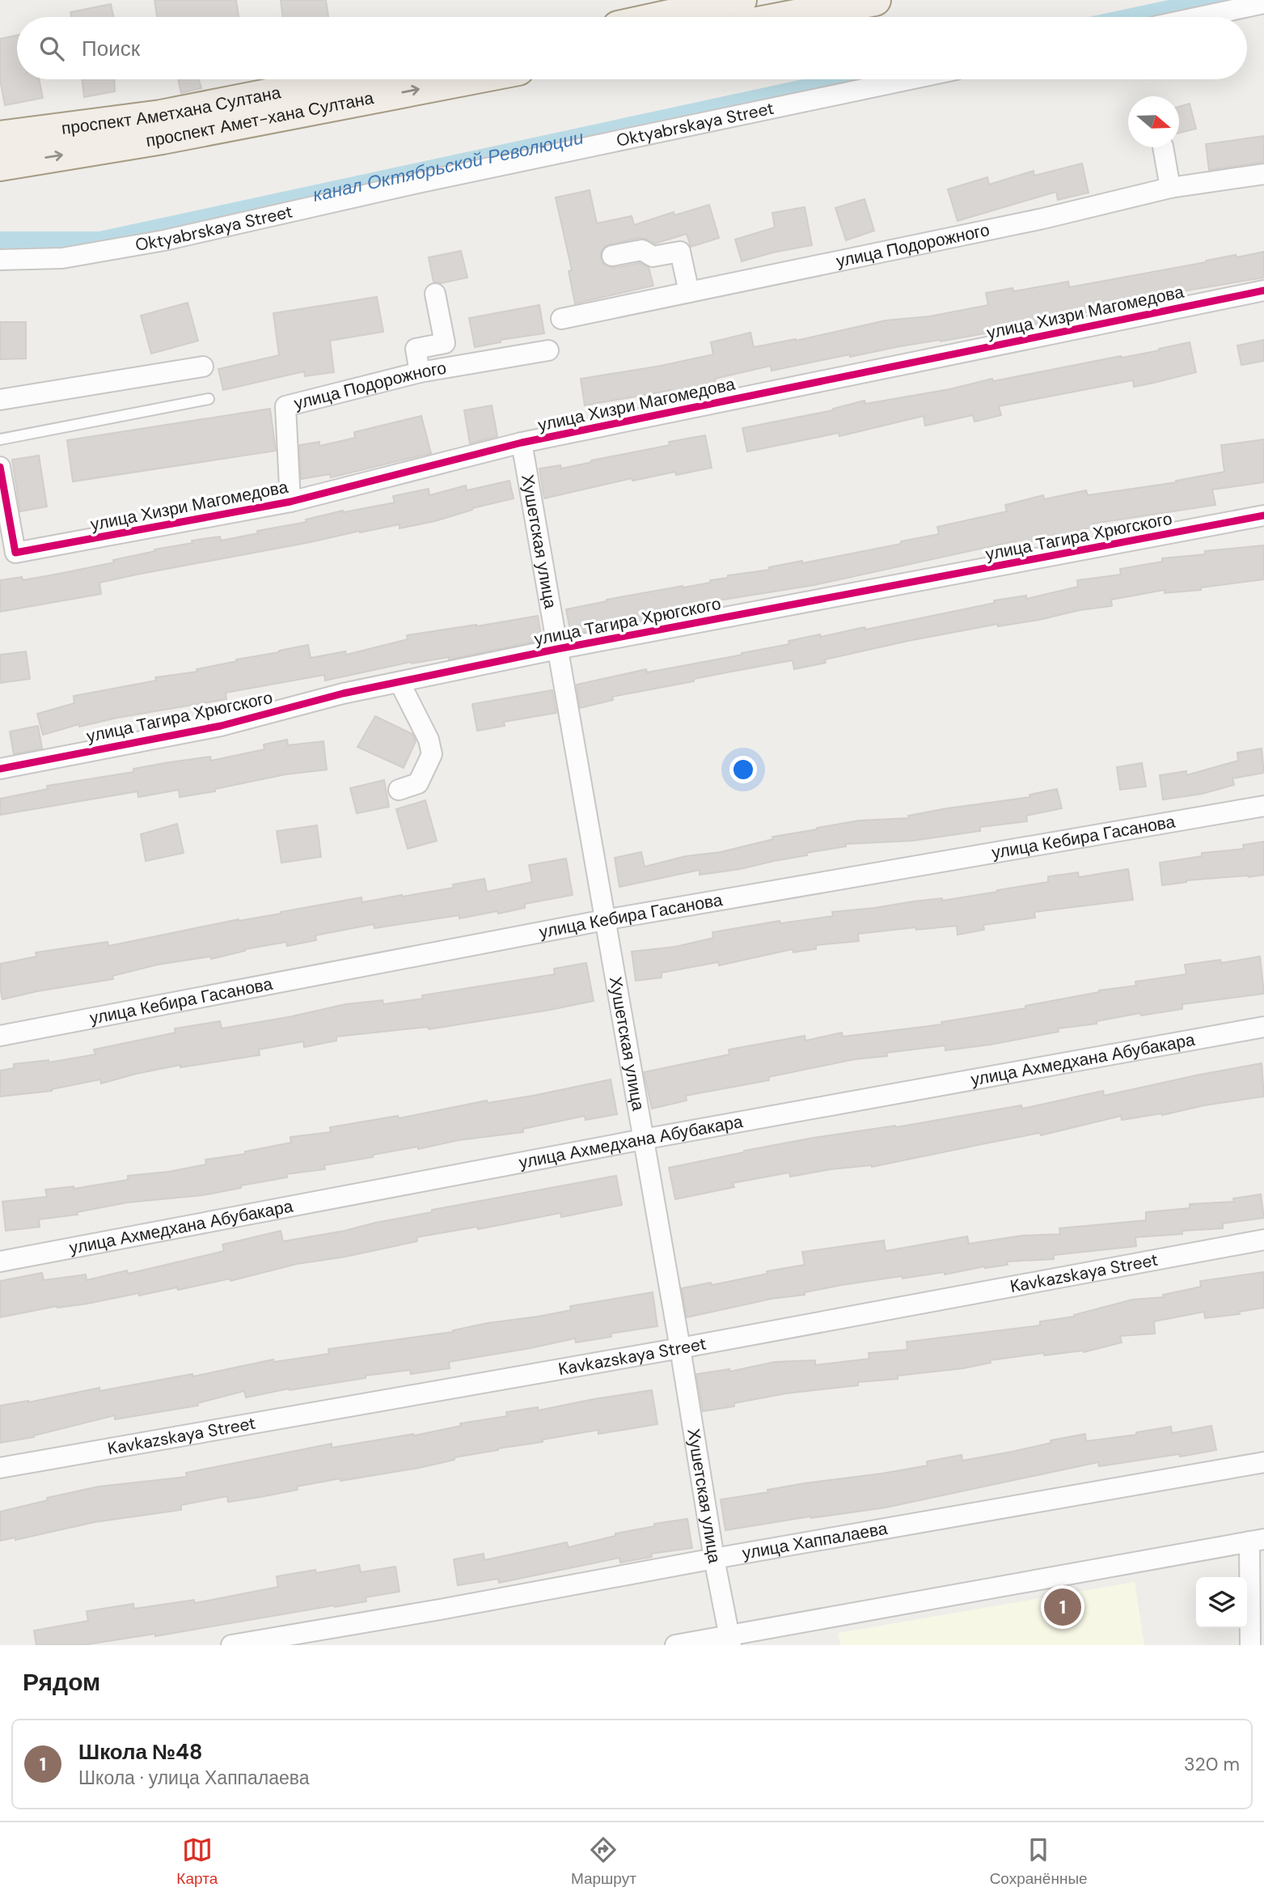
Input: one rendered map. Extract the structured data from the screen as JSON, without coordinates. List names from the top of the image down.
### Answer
{
  "streets": {
    "main road": ["проспект Аметхана Султана", "проспект Амет-хана Султана"],
    "street": [
      "Oktyabrskaya Street",
      "улица Подорожного",
      "улица Хизри Магомедова",
      "улица Тагира Хрюгского",
      "Хушетская улица",
      "улица Кебира Гасанова",
      "улица Ахмедхана Абубакара",
      "Kavkazskaya Street",
      "улица Хаппалаева"
    ]
  },
  "crossings": [
    ["улица Подорожного", "улица Хизри Магомедова"],
    ["улица Хизри Магомедова", "Хушетская улица"],
    ["улица Тагира Хрюгского", "Хушетская улица"],
    ["Хушетская улица", "улица Кебира Гасанова"],
    ["Хушетская улица", "улица Ахмедхана Абубакара"],
    ["Хушетская улица", "Kavkazskaya Street"],
    ["Хушетская улица", "улица Хаппалаева"]
  ],
  "one_way": ["проспект Амет-хана Султана"],
  "water": ["канал Октябрьской Революции"],
  "north": "right",
  "page": {
    "search": "Поиск",
    "pins": "1",
    "heading": "Рядом",
    "list": [
      {
        "mark": "1",
        "name": "Школа №48",
        "note": "Школа · улица Хаппалаева",
        "value": "320 m"
      }
    ],
    "nav": ["Карта", "Маршрут", "Сохранённые"]
  }
}
